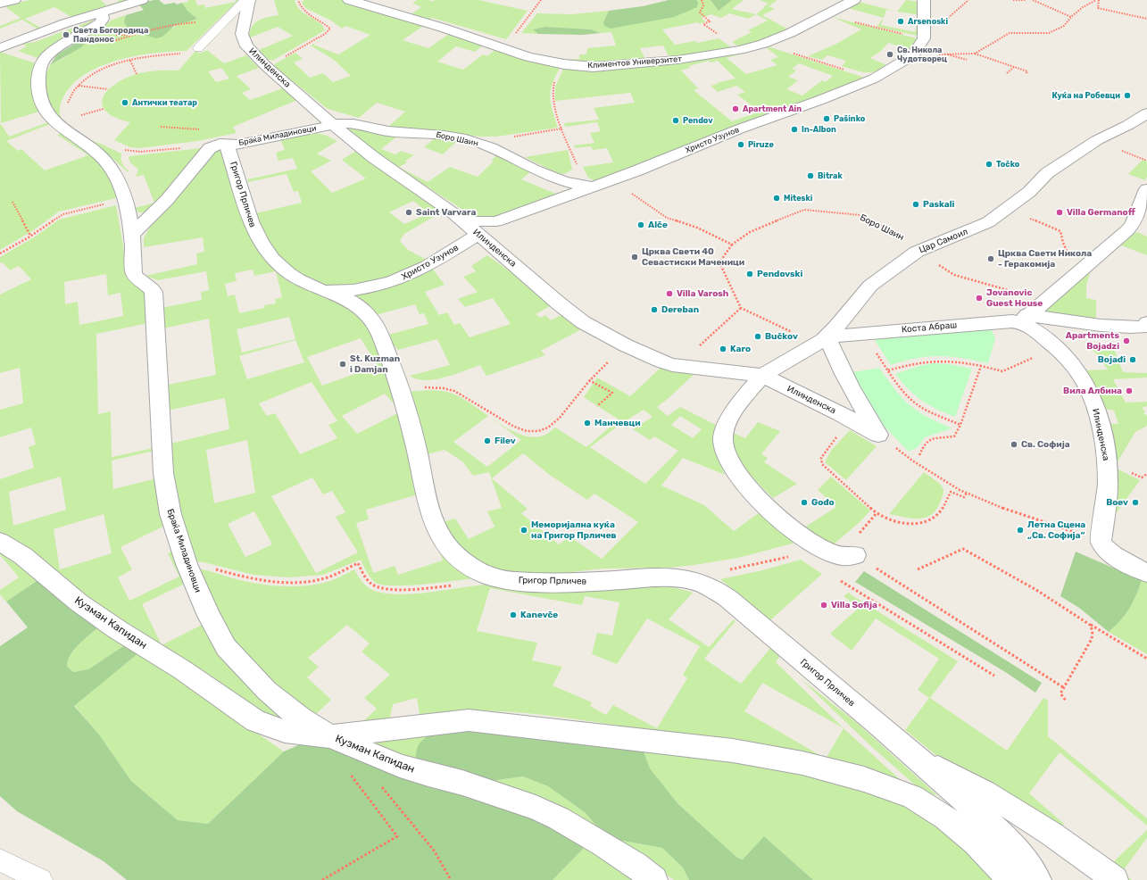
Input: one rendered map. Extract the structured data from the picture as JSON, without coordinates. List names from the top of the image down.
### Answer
{
  "streets": {
    "street": [
      "Климентов Универзитет",
      "Илинденска",
      "Браќа Миладиновци",
      "Боро Шаин",
      "Христо Узунов",
      "Григор Прличев",
      "Цар Самоил",
      "Коста Абраш",
      "Кузман Капидан"
    ]
  },
  "crossings": [
    ["Илинденска", "Браќа Миладиновци"],
    ["Илинденска", "Боро Шаин"],
    ["Илинденска", "Христо Узунов"],
    ["Илинденска", "Цар Самоил"],
    ["Илинденска", "Коста Абраш"],
    ["Браќа Миладиновци", "Боро Шаин"],
    ["Браќа Миладиновци", "Григор Прличев"],
    ["Браќа Миладиновци", "Кузман Капидан"],
    ["Боро Шаин", "Христо Узунов"],
    ["Боро Шаин", "Цар Самоил"],
    ["Христо Узунов", "Григор Прличев"],
    ["Цар Самоил", "Коста Абраш"]
  ],
  "places": [
    "Arsenoski",
    "Света Богородица Пандонос",
    "Св. Никола Чудотворец",
    "Куќа на Робевци",
    "Антички театар",
    "Apartment Ain",
    "Pašinko",
    "Pendov",
    "In-Albon",
    "Piruze",
    "Točko",
    "Bitrak",
    "Miteski",
    "Paskali",
    "Saint Varvara",
    "Villa Germanoff",
    "Alče",
    "Црква Свети 40 Севастиски Маченици",
    "Црква Свети Никола - Геракомија",
    "Pendovski",
    "Villa Varosh",
    "Jovanovic Guest House",
    "Dereban",
    "Bučkov",
    "Apartments Bojadzi",
    "Karo",
    "Bojađi",
    "St. Kuzman i Damjan",
    "Вила Албина",
    "Манчевци",
    "Filev",
    "Св. Софија",
    "Gođo",
    "Boev",
    "Меморијална куќа на Григор Прличев",
    "Летна Сцена „Св. Софија“",
    "Villa Sofija",
    "Kanevče"
  ]
}
